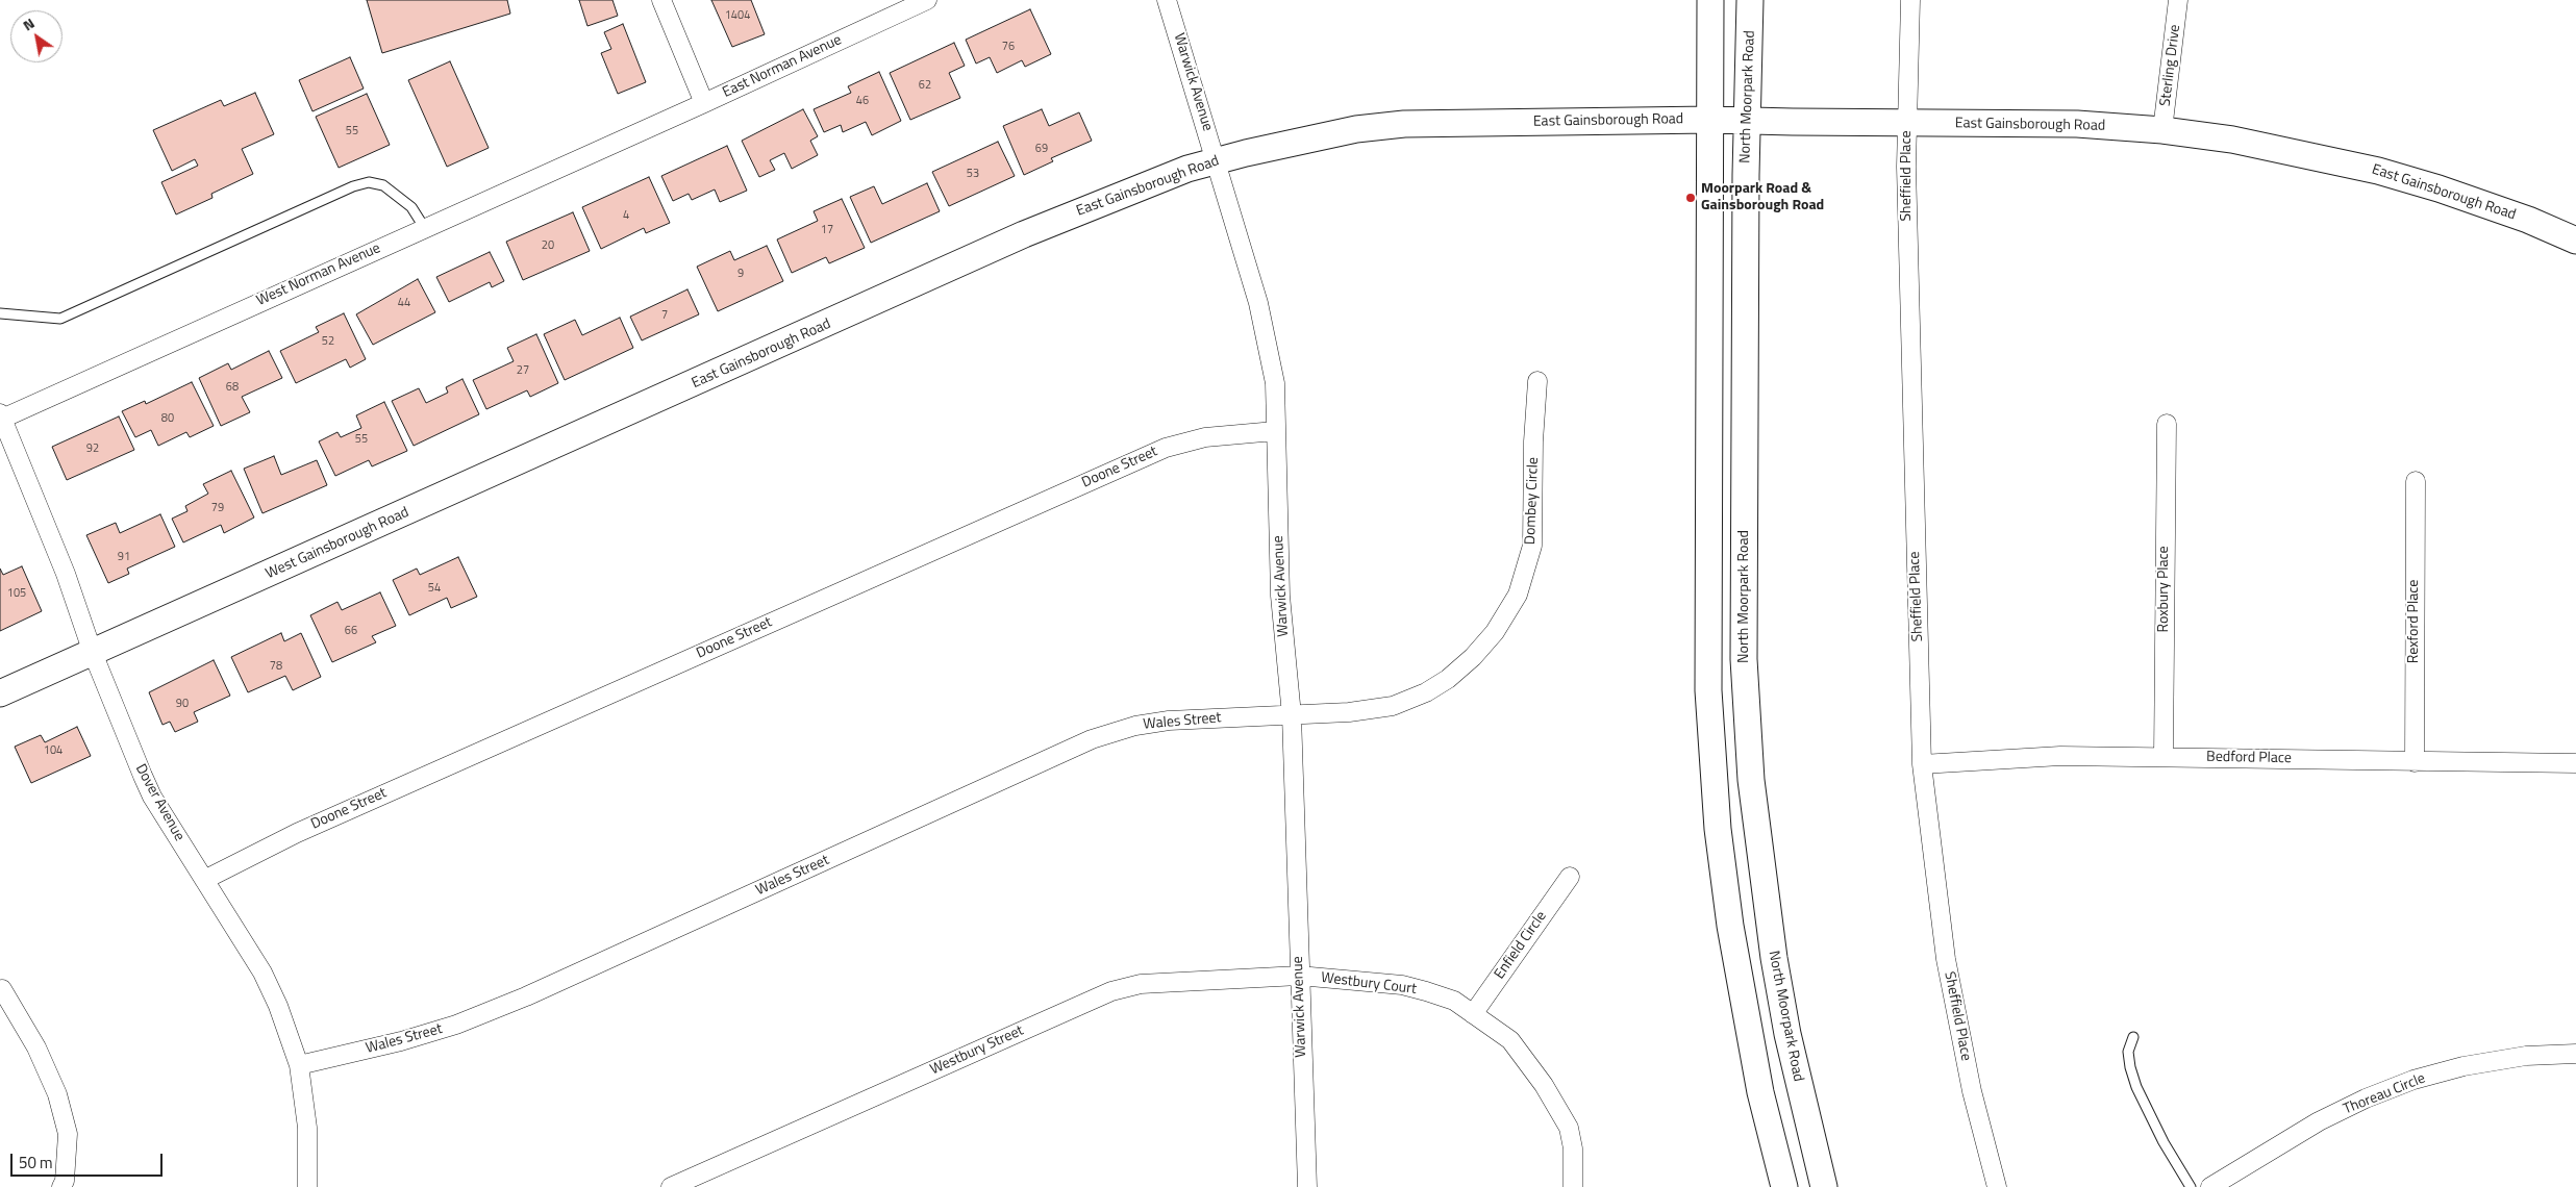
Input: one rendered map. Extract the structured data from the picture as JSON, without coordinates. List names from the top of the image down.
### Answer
{
  "streets": {
    "street": [
      "Sterling Drive",
      "East Norman Avenue",
      "Warwick Avenue",
      "North Moorpark Road",
      "East Gainsborough Road",
      "Sheffield Place",
      "West Norman Avenue",
      "Doone Street",
      "Dombey Circle",
      "West Gainsborough Road",
      "Roxbury Place",
      "Rexford Place",
      "Wales Street",
      "Bedford Place",
      "Dover Avenue",
      "Enfield Circle",
      "Westbury Court",
      "Westbury Street",
      "Thoreau Circle"
    ]
  },
  "crossings": [
    ["Sterling Drive", "East Gainsborough Road"],
    ["East Norman Avenue", "West Norman Avenue"],
    ["Warwick Avenue", "East Gainsborough Road"],
    ["Warwick Avenue", "Doone Street"],
    ["Warwick Avenue", "Dombey Circle"],
    ["Warwick Avenue", "Wales Street"],
    ["Warwick Avenue", "Westbury Court"],
    ["Warwick Avenue", "Westbury Street"],
    ["North Moorpark Road", "East Gainsborough Road"],
    ["East Gainsborough Road", "Sheffield Place"],
    ["East Gainsborough Road", "West Gainsborough Road"],
    ["Sheffield Place", "Bedford Place"],
    ["West Norman Avenue", "Dover Avenue"],
    ["Doone Street", "Dover Avenue"],
    ["Dombey Circle", "Wales Street"],
    ["West Gainsborough Road", "Dover Avenue"],
    ["Roxbury Place", "Bedford Place"],
    ["Rexford Place", "Bedford Place"],
    ["Wales Street", "Dover Avenue"],
    ["Enfield Circle", "Westbury Court"],
    ["Westbury Court", "Westbury Street"]
  ],
  "places": ["Moorpark Road & Gainsborough Road"],
  "house_numbers": [
    "1404",
    "76",
    "62",
    "46",
    "55",
    "69",
    "53",
    "4",
    "17",
    "20",
    "9",
    "44",
    "7",
    "52",
    "27",
    "68",
    "80",
    "55",
    "92",
    "79",
    "91",
    "54",
    "105",
    "66",
    "78",
    "90",
    "104"
  ],
  "scale_bar": "50 m",
  "north": "top left"
}
